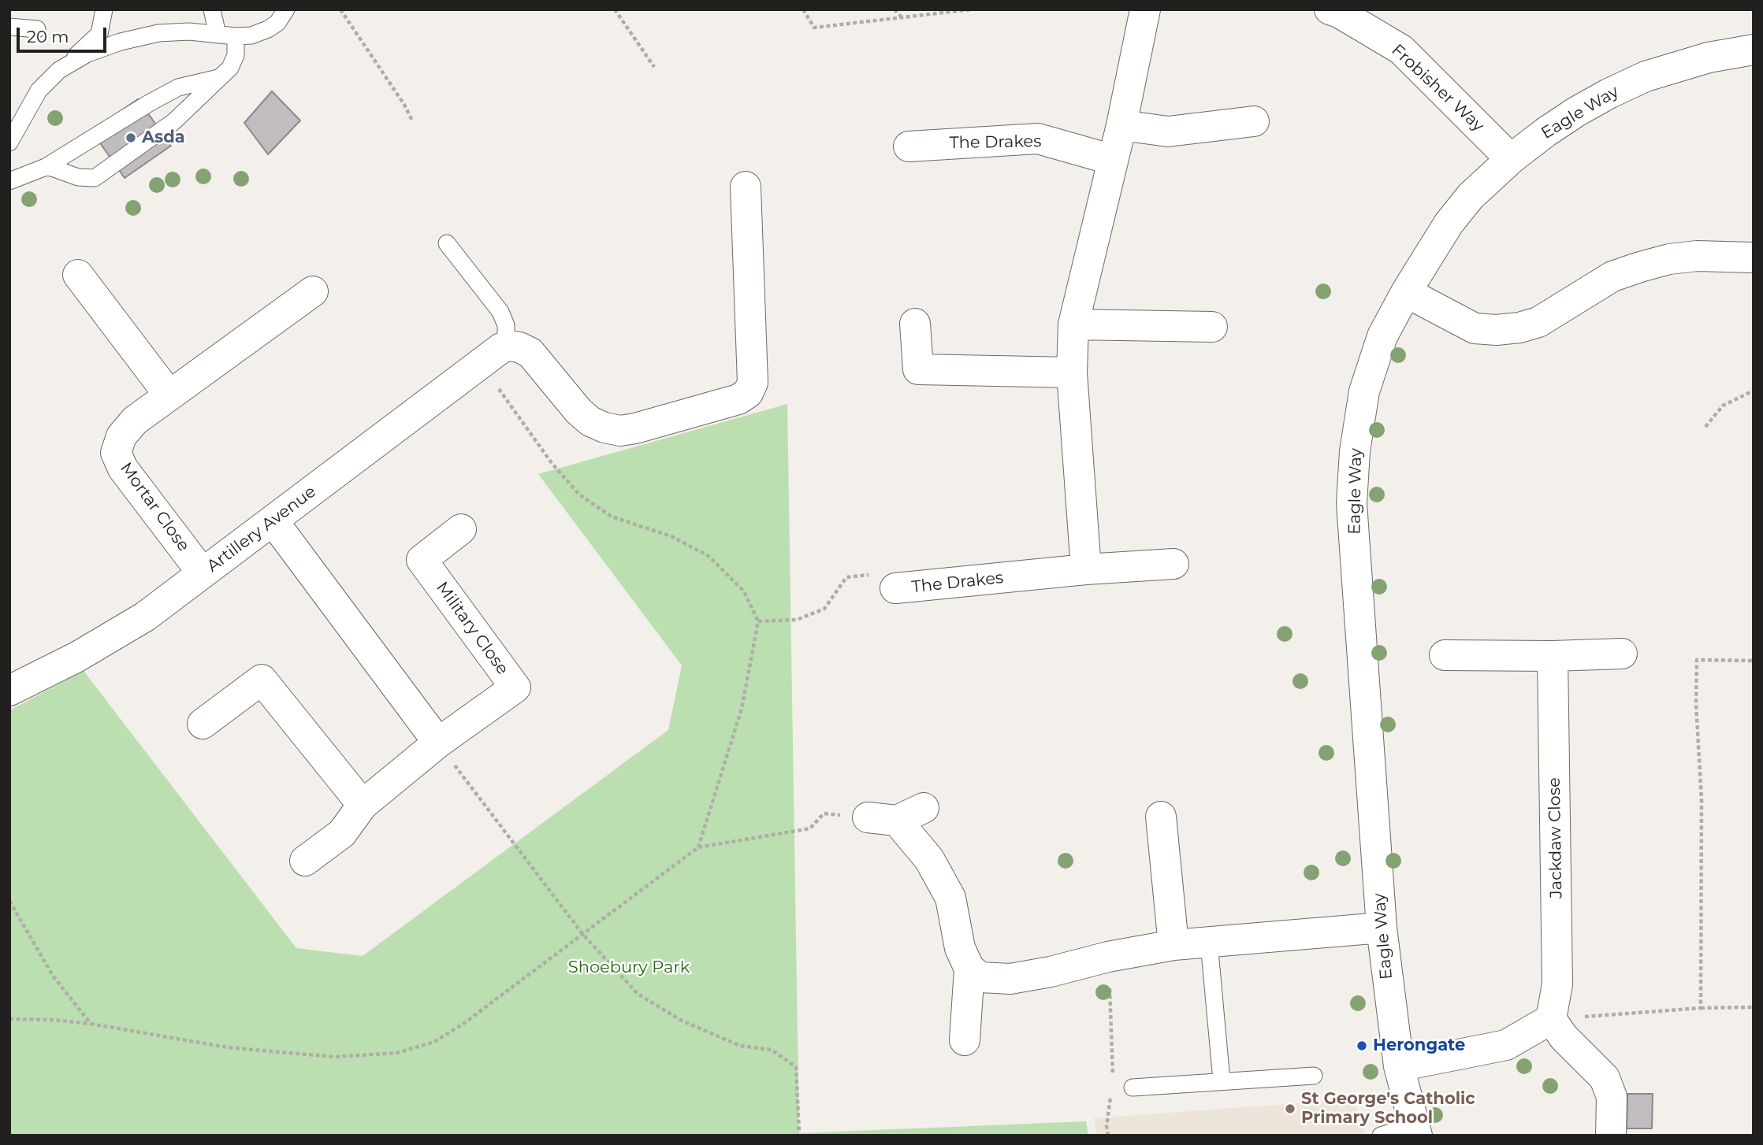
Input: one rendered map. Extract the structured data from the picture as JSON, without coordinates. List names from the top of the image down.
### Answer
{
  "streets": {
    "street": [
      "Frobisher Way",
      "Eagle Way",
      "The Drakes",
      "Mortar Close",
      "Artillery Avenue",
      "Military Close",
      "Jackdaw Close"
    ]
  },
  "crossings": [
    ["Frobisher Way", "Eagle Way"],
    ["Mortar Close", "Artillery Avenue"]
  ],
  "parks": ["Shoebury Park"],
  "places": ["Asda", "Herongate", "St George's Catholic Primary School"],
  "scale_bar": "20 m"
}
